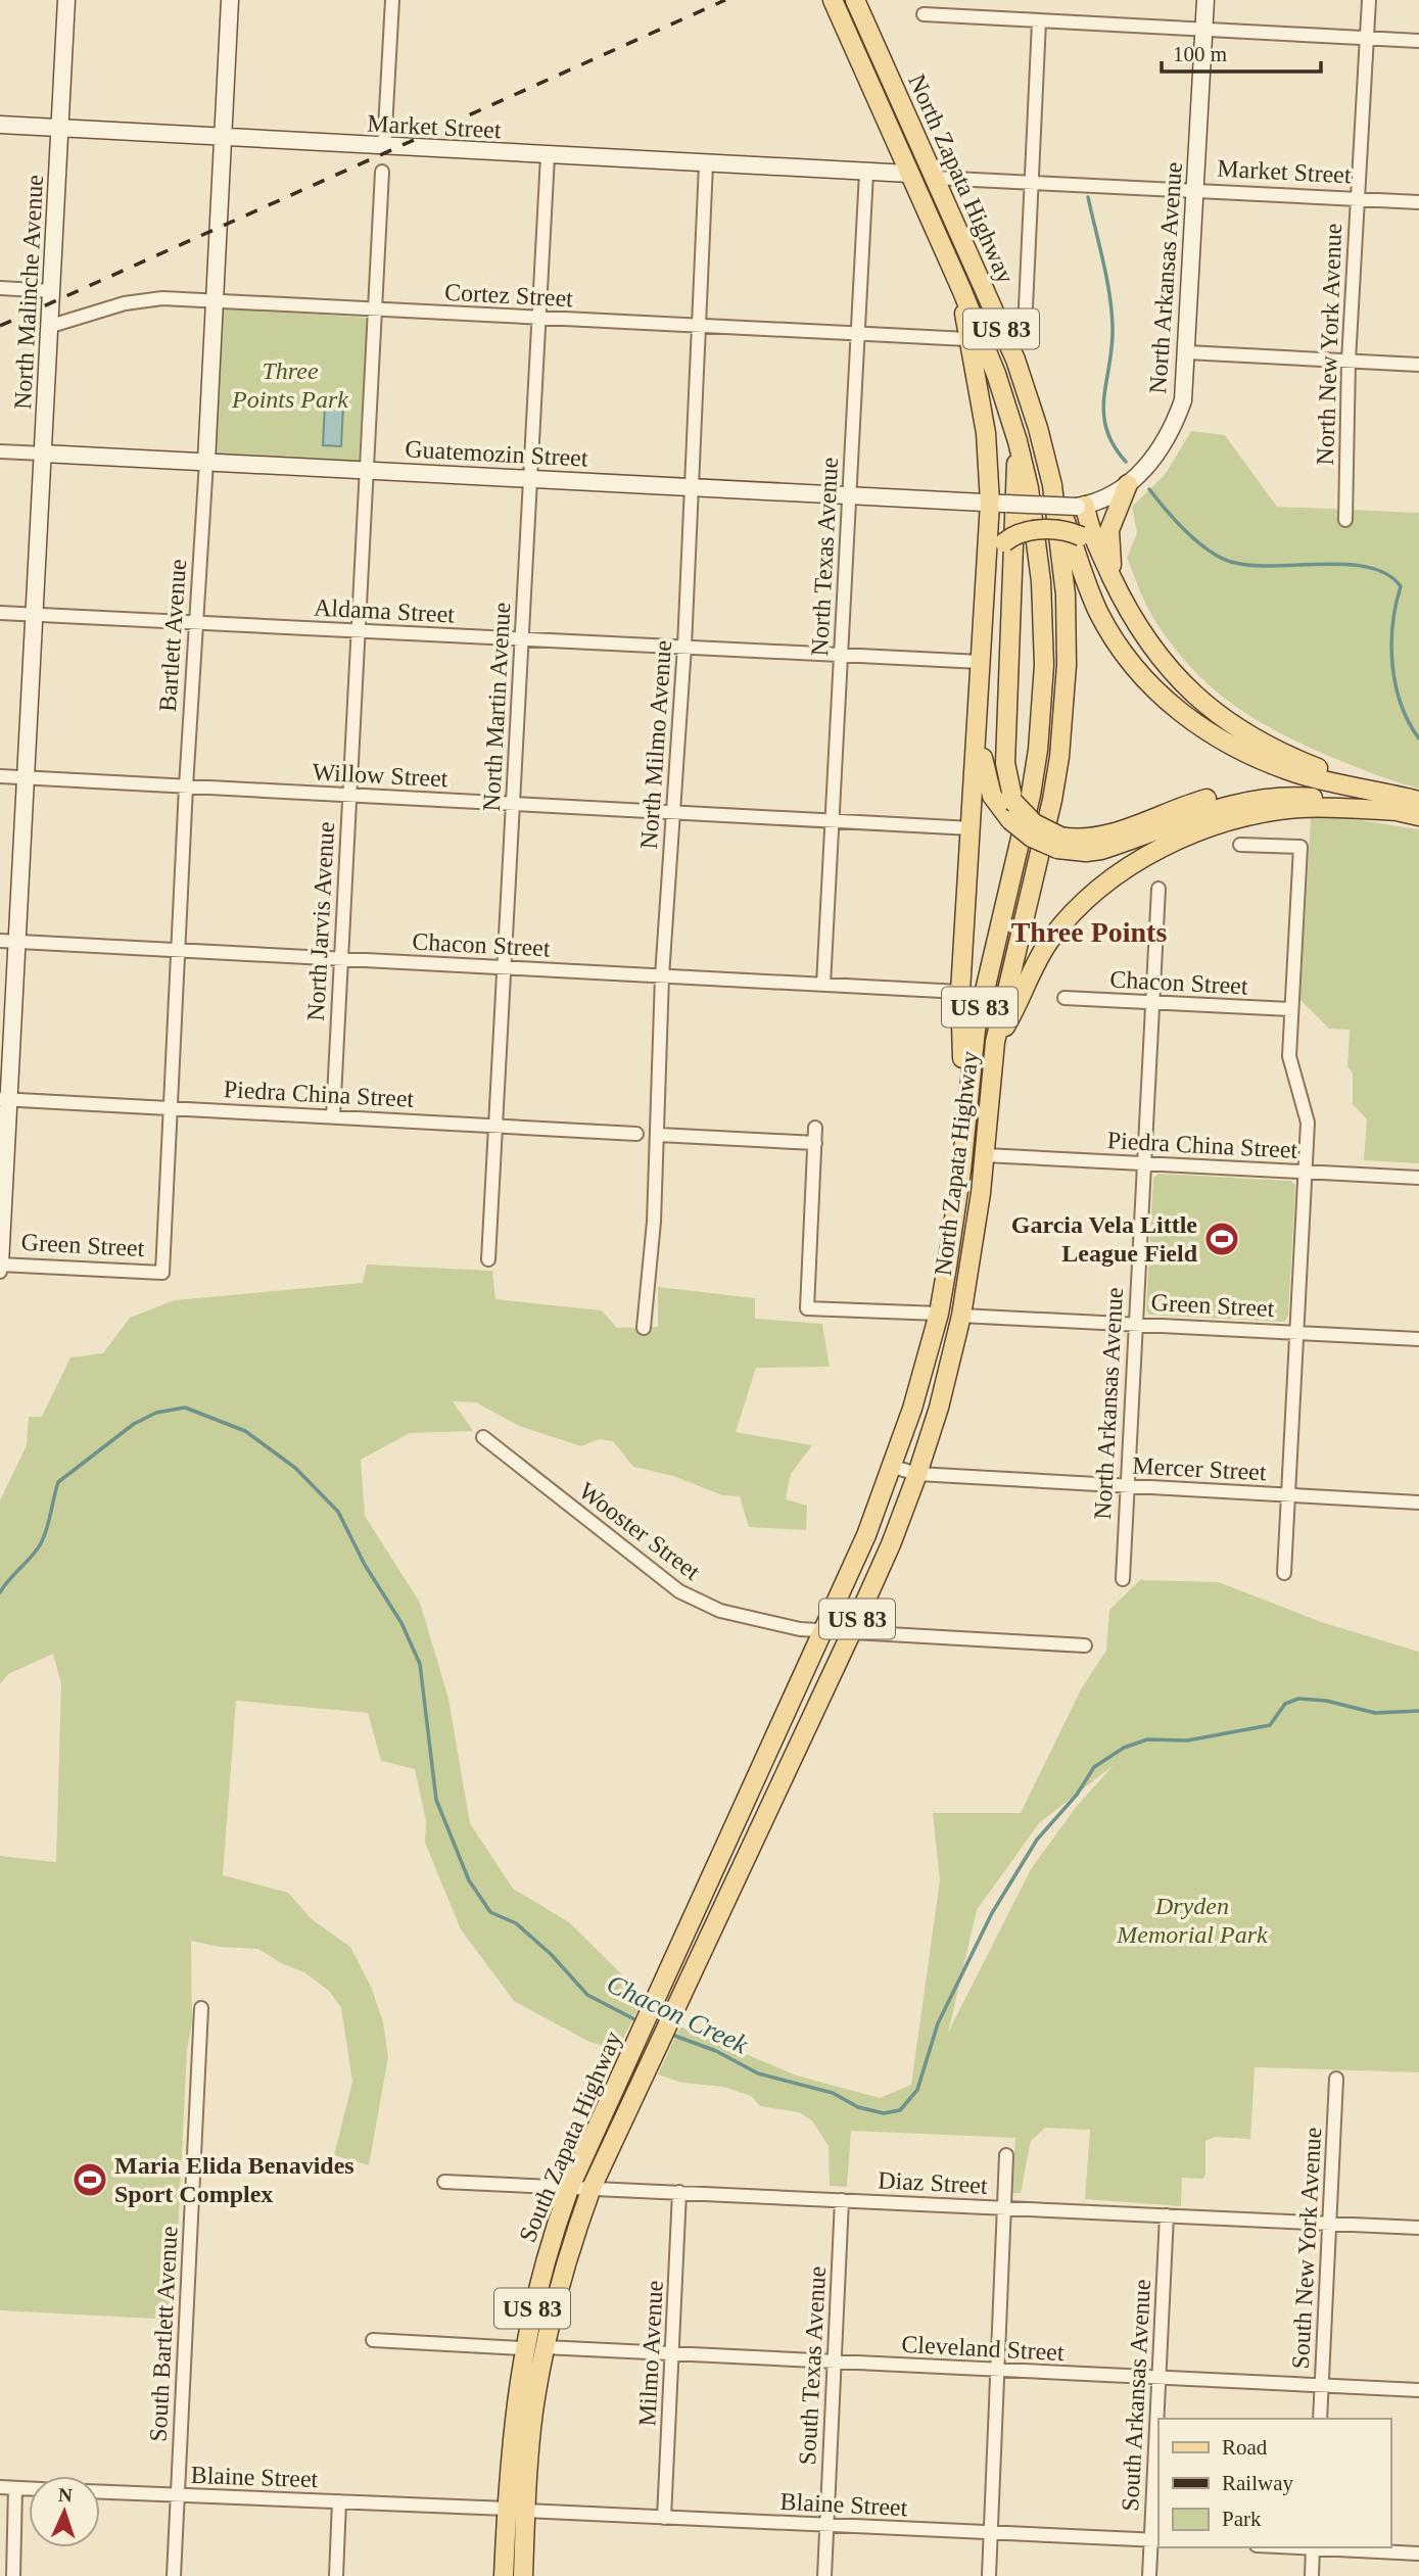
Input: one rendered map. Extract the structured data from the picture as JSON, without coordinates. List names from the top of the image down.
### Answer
{
  "streets": {
    "main road": [
      "Market Street",
      "North Zapata Highway",
      "North Arkansas Avenue",
      "North Malinche Avenue",
      "US 83",
      "Guatemozin Street",
      "Bartlett Avenue",
      "South Zapata Highway"
    ],
    "street": [
      "Cortez Street",
      "North New York Avenue",
      "North Texas Avenue",
      "Aldama Street",
      "North Martin Avenue",
      "North Milmo Avenue",
      "Willow Street",
      "North Jarvis Avenue",
      "Chacon Street",
      "Piedra China Street",
      "Green Street",
      "Mercer Street",
      "Wooster Street",
      "Diaz Street",
      "South New York Avenue",
      "South Bartlett Avenue",
      "Cleveland Street",
      "Milmo Avenue",
      "South Texas Avenue",
      "South Arkansas Avenue",
      "Blaine Street"
    ]
  },
  "crossings": [
    ["Market Street", "North Zapata Highway"],
    ["Market Street", "North Arkansas Avenue"],
    ["Market Street", "North Malinche Avenue"],
    ["Market Street", "North New York Avenue"],
    ["Market Street", "North Texas Avenue"],
    ["Market Street", "Bartlett Avenue"],
    ["Market Street", "North Martin Avenue"],
    ["Market Street", "North Milmo Avenue"],
    ["North Zapata Highway", "Piedra China Street"],
    ["North Zapata Highway", "Green Street"],
    ["North Zapata Highway", "Mercer Street"],
    ["North Zapata Highway", "South Zapata Highway"],
    ["North Arkansas Avenue", "Guatemozin Street"],
    ["North Arkansas Avenue", "Chacon Street"],
    ["North Arkansas Avenue", "Piedra China Street"],
    ["North Arkansas Avenue", "Green Street"],
    ["North Arkansas Avenue", "Mercer Street"],
    ["North Malinche Avenue", "Cortez Street"],
    ["North Malinche Avenue", "Guatemozin Street"],
    ["North Malinche Avenue", "Aldama Street"],
    ["North Malinche Avenue", "Willow Street"],
    ["North Malinche Avenue", "Chacon Street"],
    ["North Malinche Avenue", "Piedra China Street"],
    ["North Malinche Avenue", "Green Street"],
    ["Cortez Street", "North Texas Avenue"],
    ["Cortez Street", "Bartlett Avenue"],
    ["Cortez Street", "North Martin Avenue"],
    ["Cortez Street", "North Milmo Avenue"],
    ["Cortez Street", "North Jarvis Avenue"],
    ["Guatemozin Street", "North Texas Avenue"],
    ["Guatemozin Street", "Bartlett Avenue"],
    ["Guatemozin Street", "North Martin Avenue"],
    ["Guatemozin Street", "North Milmo Avenue"],
    ["Guatemozin Street", "North Jarvis Avenue"],
    ["North Texas Avenue", "Aldama Street"],
    ["North Texas Avenue", "Willow Street"],
    ["North Texas Avenue", "Chacon Street"],
    ["Aldama Street", "Bartlett Avenue"],
    ["Aldama Street", "North Martin Avenue"],
    ["Aldama Street", "North Milmo Avenue"],
    ["Aldama Street", "North Jarvis Avenue"],
    ["Bartlett Avenue", "Willow Street"],
    ["Bartlett Avenue", "Chacon Street"],
    ["Bartlett Avenue", "Piedra China Street"],
    ["Bartlett Avenue", "Green Street"],
    ["North Martin Avenue", "Willow Street"],
    ["North Martin Avenue", "Chacon Street"],
    ["North Martin Avenue", "Piedra China Street"],
    ["North Milmo Avenue", "Willow Street"],
    ["North Milmo Avenue", "Chacon Street"],
    ["Willow Street", "North Jarvis Avenue"],
    ["North Jarvis Avenue", "Chacon Street"],
    ["North Jarvis Avenue", "Piedra China Street"],
    ["Mercer Street", "South Zapata Highway"],
    ["Wooster Street", "South Zapata Highway"],
    ["South Zapata Highway", "Diaz Street"],
    ["South Zapata Highway", "Cleveland Street"],
    ["South Zapata Highway", "Blaine Street"],
    ["Diaz Street", "South New York Avenue"],
    ["Diaz Street", "Milmo Avenue"],
    ["Diaz Street", "South Texas Avenue"],
    ["Diaz Street", "South Arkansas Avenue"],
    ["South New York Avenue", "Cleveland Street"],
    ["South Bartlett Avenue", "Blaine Street"],
    ["Cleveland Street", "Milmo Avenue"],
    ["Cleveland Street", "South Texas Avenue"],
    ["Cleveland Street", "South Arkansas Avenue"],
    ["Milmo Avenue", "Blaine Street"],
    ["South Texas Avenue", "Blaine Street"],
    ["South Arkansas Avenue", "Blaine Street"]
  ],
  "districts": ["Three Points"],
  "water": ["Chacon Creek"],
  "parks": ["Three Points Park", "Dryden Memorial Park"],
  "places": {
    "sports": ["Garcia Vela Little League Field", "Maria Elida Benavides Sport Complex"]
  },
  "legend": ["Road", "Railway", "Park"],
  "scale_bar": "100 m",
  "north": "top"
}
